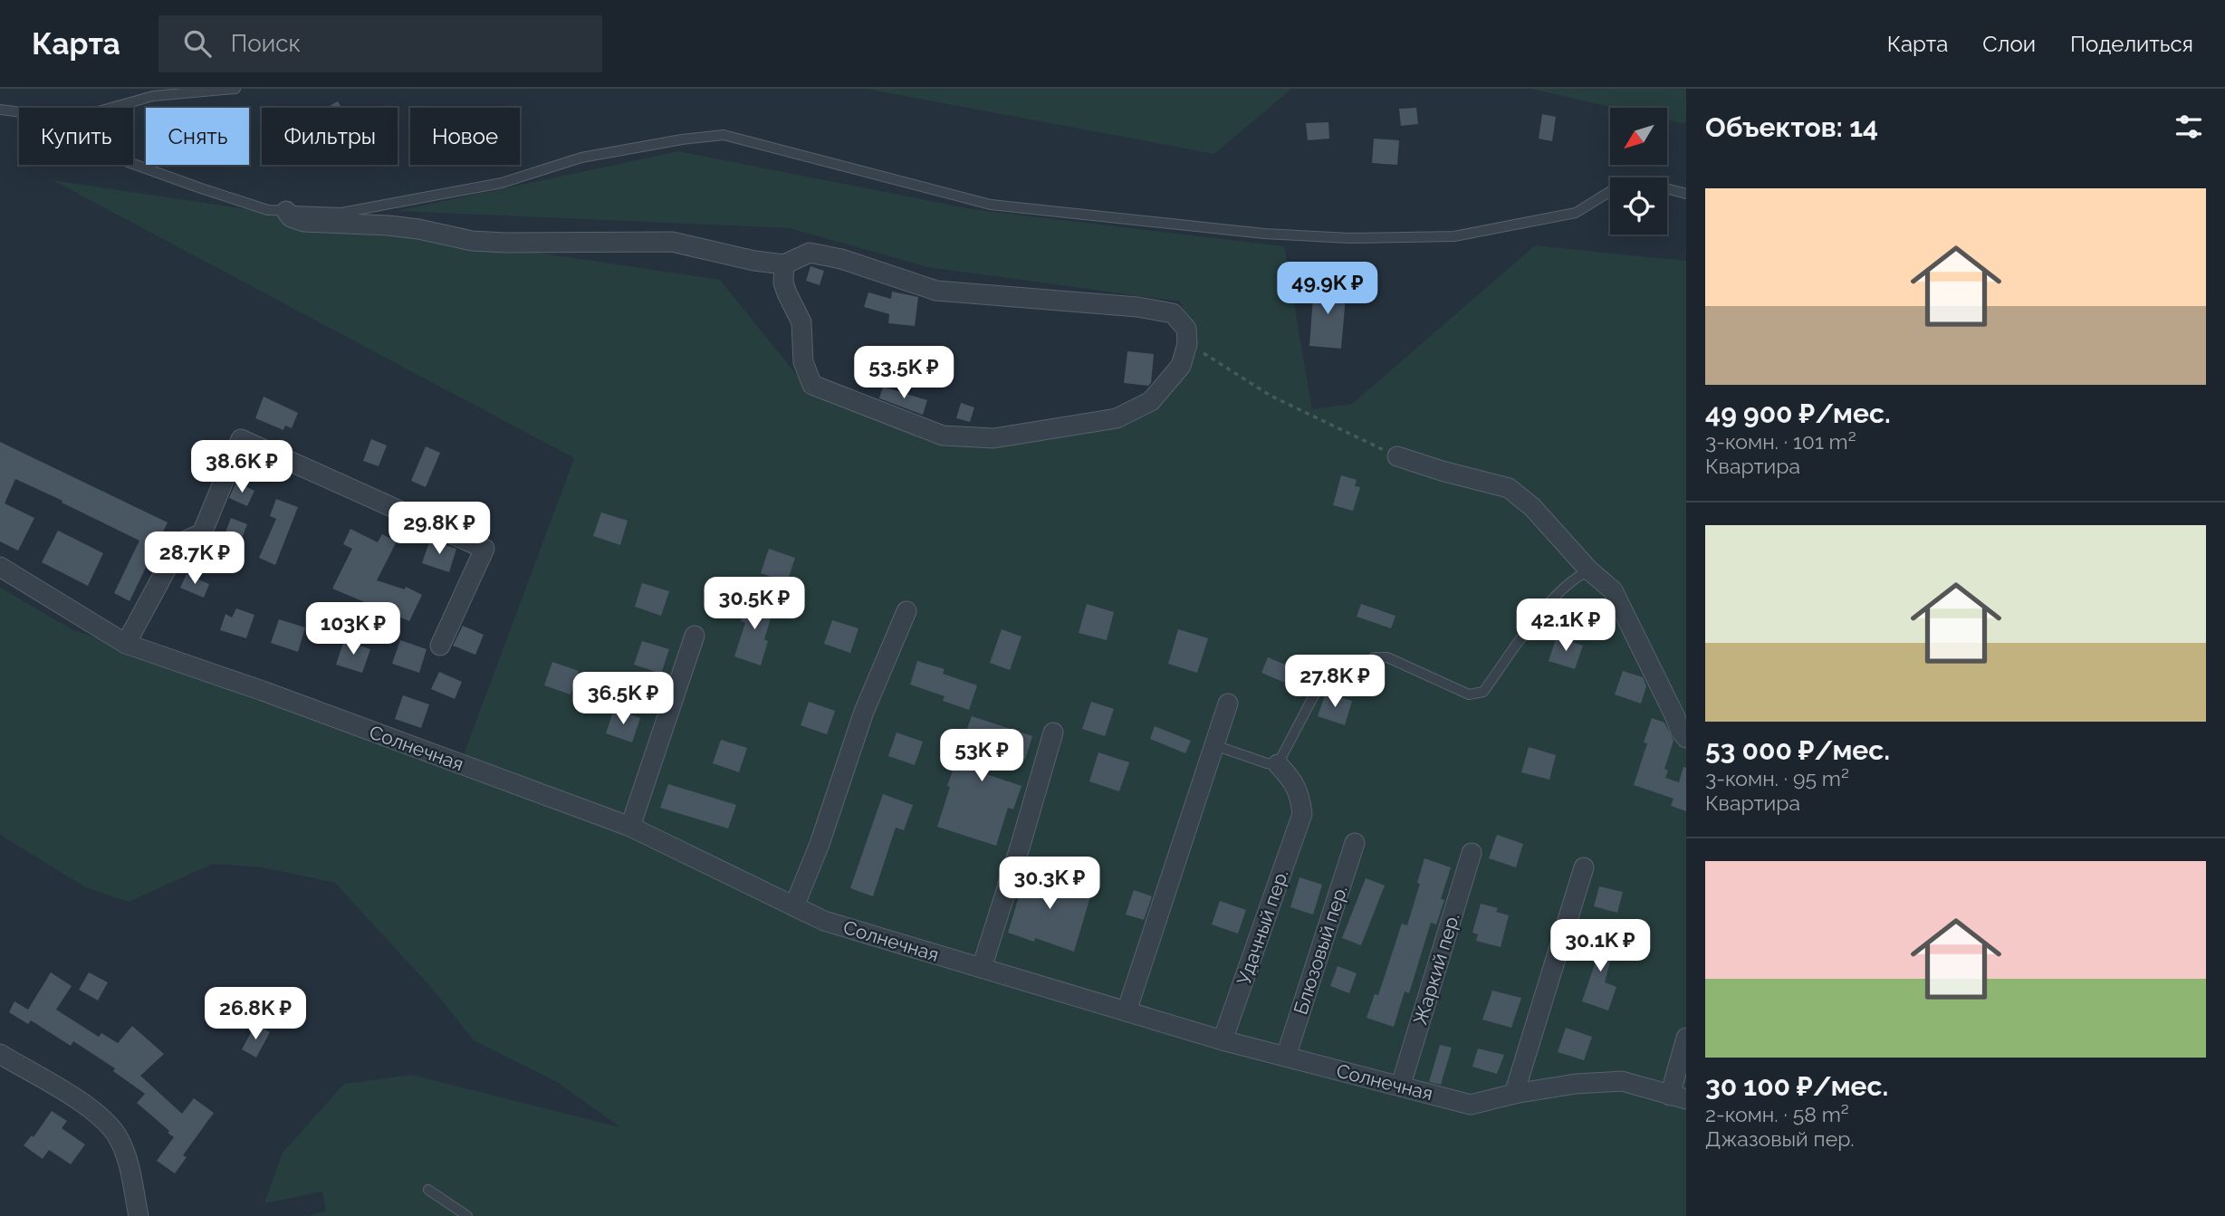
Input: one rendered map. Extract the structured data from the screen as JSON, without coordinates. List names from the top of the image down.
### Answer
{
  "streets": {
    "street": [
      "Солнечная",
      "Удачный пер.",
      "Блюзовый пер.",
      "Жаркий пер."
    ]
  },
  "crossings": [
    ["Солнечная", "Удачный пер."],
    ["Солнечная", "Блюзовый пер."],
    ["Солнечная", "Жаркий пер."]
  ],
  "north": "bottom left",
  "page": {
    "header": "Карта",
    "search": "Поиск",
    "nav": ["Карта", "Слои", "Поделиться"],
    "heading": "Объектов: 14",
    "chip": [
      "Купить",
      "Снять",
      "Фильтры",
      "Новое"
    ],
    "list": [
      {
        "name": "49 900 ₽/мес.",
        "note": "3-комн. · 101 m² · Квартира"
      },
      {
        "name": "53 000 ₽/мес.",
        "note": "3-комн. · 95 m² · Квартира"
      },
      {
        "name": "30 100 ₽/мес.",
        "note": "2-комн. · 58 m² · Джазовый пер."
      }
    ],
    "price": [
      "49.9K ₽",
      "53.5K ₽",
      "38.6K ₽",
      "29.8K ₽",
      "28.7K ₽",
      "30.5K ₽",
      "42.1K ₽",
      "103K ₽",
      "27.8K ₽",
      "36.5K ₽",
      "53K ₽",
      "30.3K ₽",
      "30.1K ₽",
      "26.8K ₽"
    ]
  }
}
